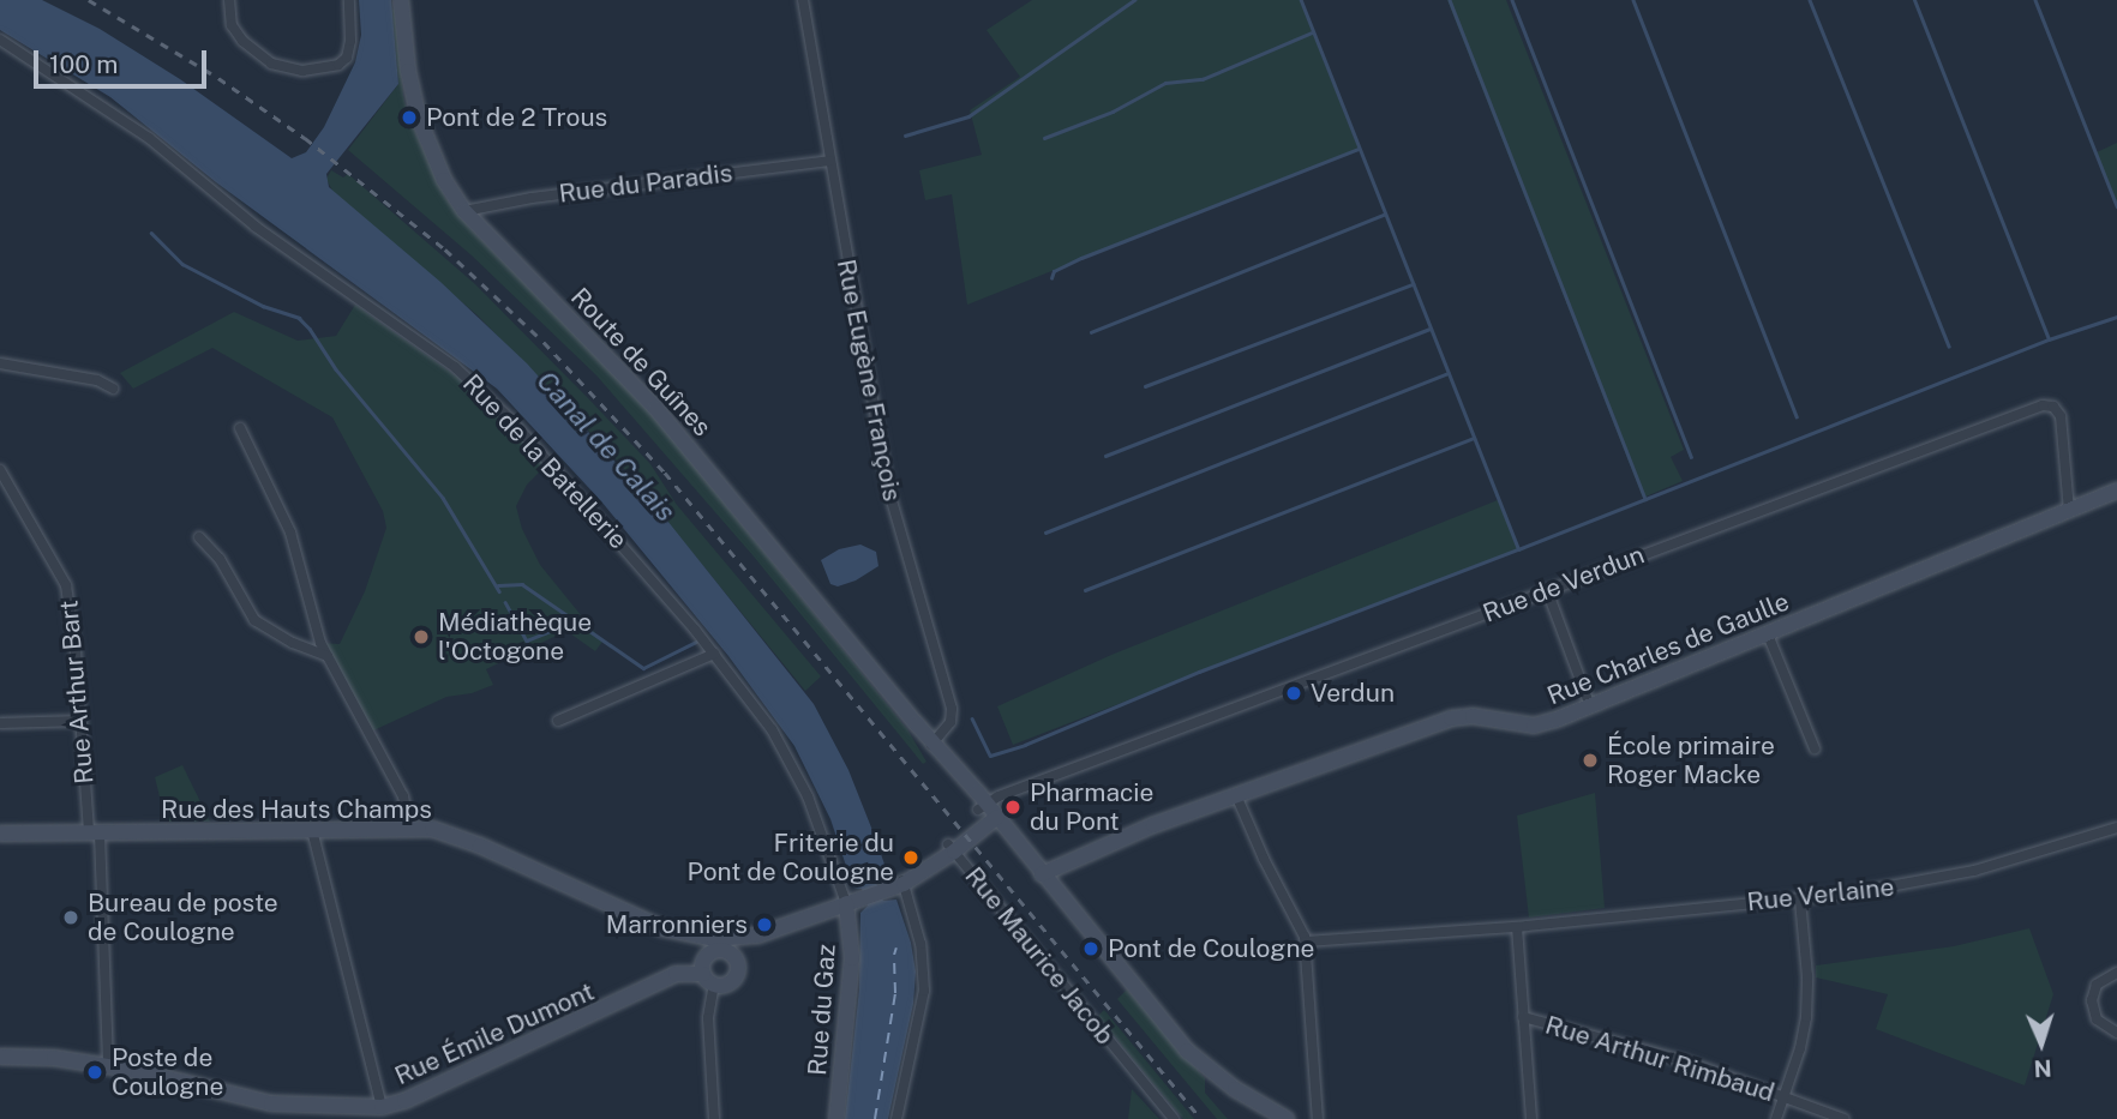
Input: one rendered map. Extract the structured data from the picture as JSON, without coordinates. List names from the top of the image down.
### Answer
{
  "streets": {
    "street": [
      "Rue du Paradis",
      "Route de Guînes",
      "Rue Eugène François",
      "Rue de la Batellerie",
      "Rue de Verdun",
      "Rue Charles de Gaulle",
      "Rue Arthur Bart",
      "Rue des Hauts Champs",
      "Rue Verlaine",
      "Rue Maurice Jacob",
      "Rue du Gaz",
      "Rue Émile Dumont",
      "Rue Arthur Rimbaud"
    ]
  },
  "crossings": [
    ["Rue du Paradis", "Route de Guînes"],
    ["Rue du Paradis", "Rue Eugène François"],
    ["Route de Guînes", "Rue Eugène François"],
    ["Route de Guînes", "Rue de Verdun"],
    ["Rue de la Batellerie", "Rue des Hauts Champs"],
    ["Rue de la Batellerie", "Rue du Gaz"],
    ["Rue de Verdun", "Rue Charles de Gaulle"],
    ["Rue Arthur Bart", "Rue des Hauts Champs"],
    ["Rue Arthur Bart", "Rue Émile Dumont"],
    ["Rue des Hauts Champs", "Rue du Gaz"],
    ["Rue des Hauts Champs", "Rue Émile Dumont"]
  ],
  "water": ["Canal de Calais"],
  "places": [
    "Pont de 2 Trous",
    "Médiathèque l'Octogone",
    "Verdun",
    "École primaire Roger Macke",
    "Pharmacie du Pont",
    "Friterie du Pont de Coulogne",
    "Bureau de poste de Coulogne",
    "Marronniers",
    "Pont de Coulogne",
    "Poste de Coulogne"
  ],
  "scale_bar": "100 m",
  "north": "bottom"
}
